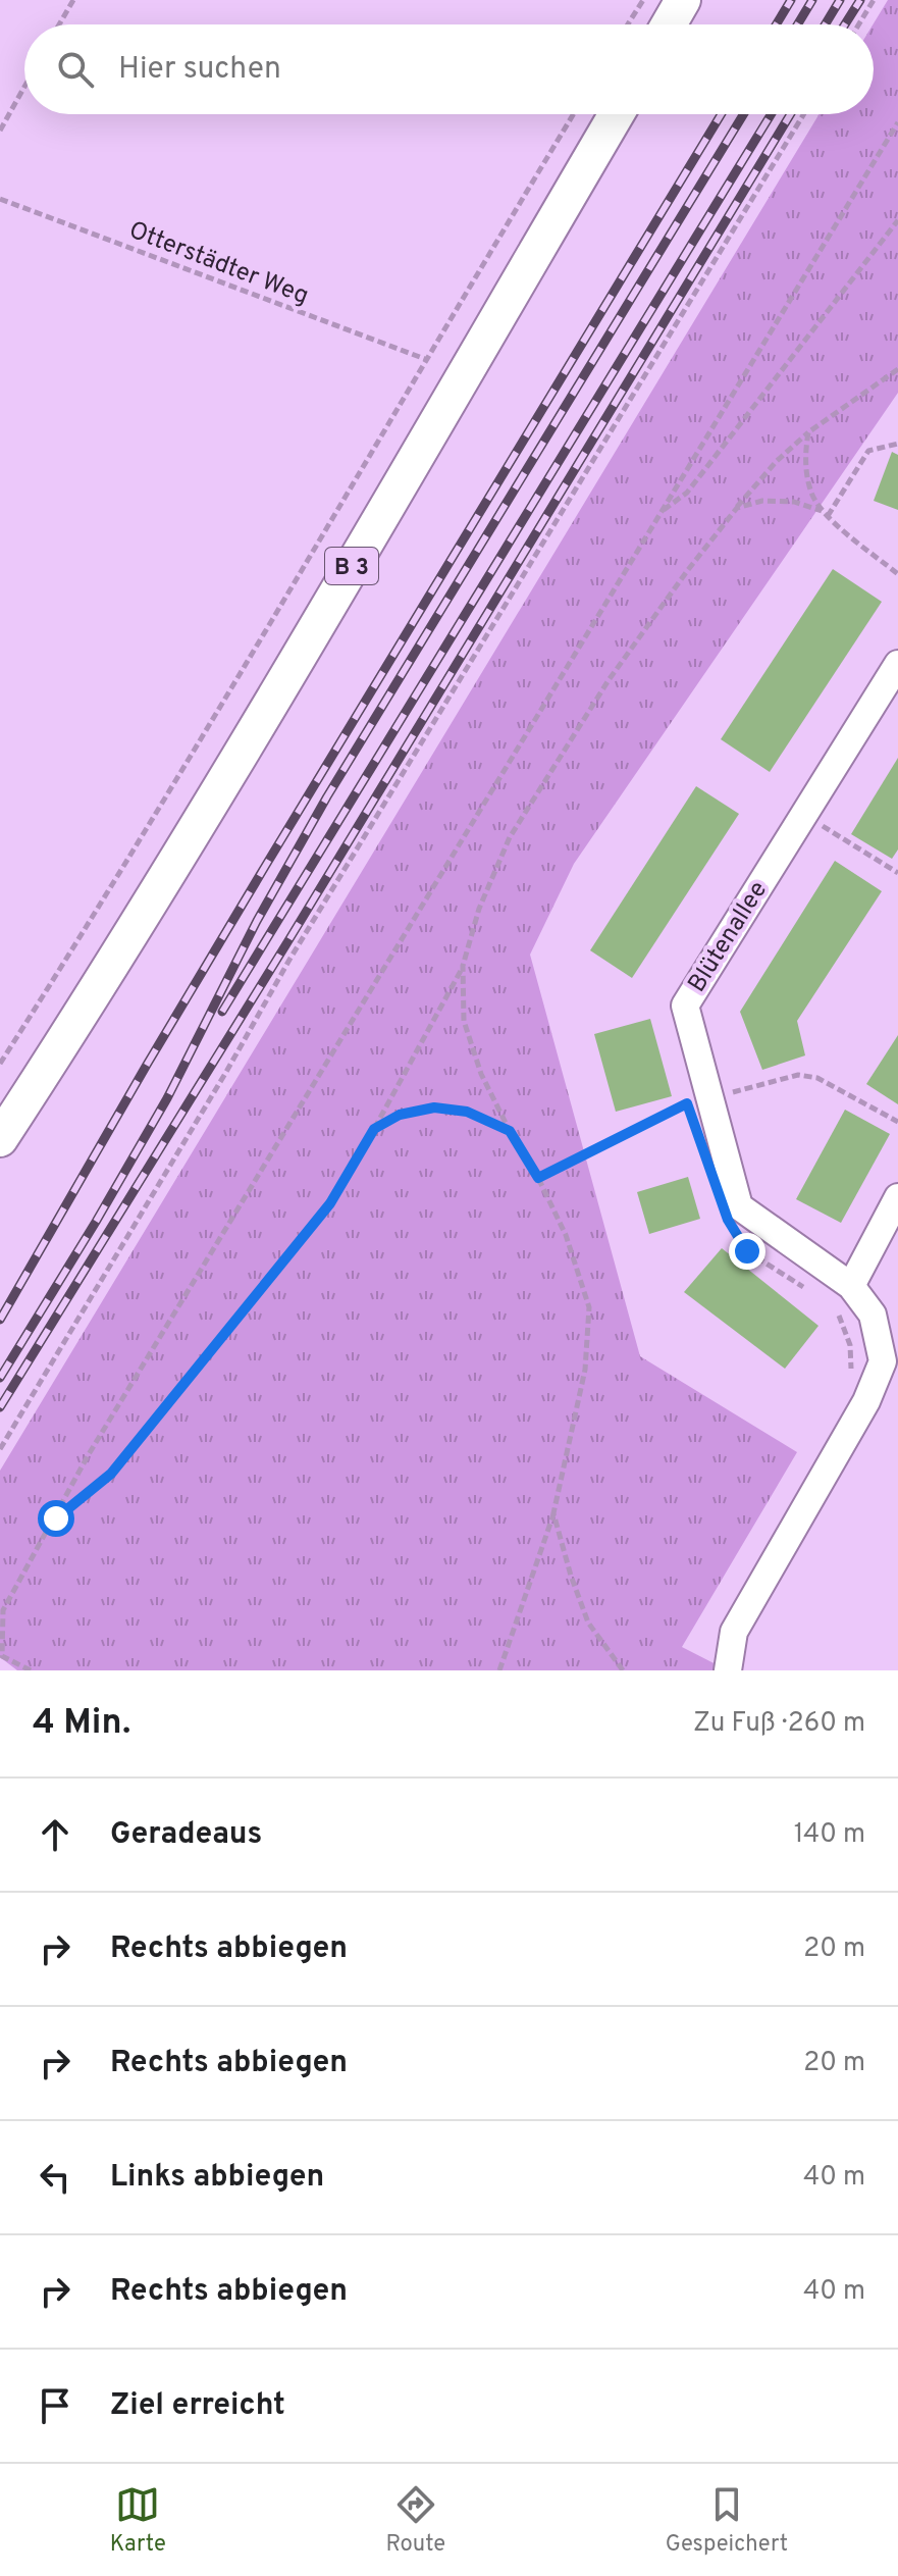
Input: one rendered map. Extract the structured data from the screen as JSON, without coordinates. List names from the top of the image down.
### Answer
{
  "streets": {
    "main road": ["B 3"],
    "street": ["Blütenallee"],
    "path": ["Otterstädter Weg"]
  },
  "page": {
    "search": "Hier suchen",
    "heading": ["4 Min.", "Zu Fuß · 260 m"],
    "list": [
      ["Geradeaus", "140 m"],
      ["Rechts abbiegen", "20 m"],
      ["Rechts abbiegen", "20 m"],
      ["Links abbiegen", "40 m"],
      ["Rechts abbiegen", "40 m"],
      "Ziel erreicht"
    ],
    "nav": ["Karte", "Route", "Gespeichert"]
  }
}
